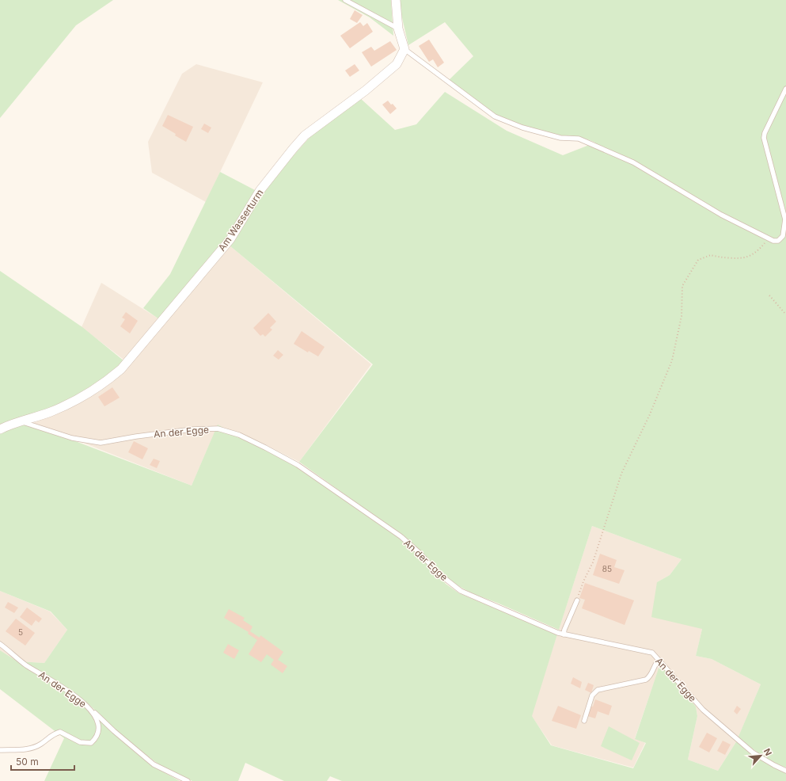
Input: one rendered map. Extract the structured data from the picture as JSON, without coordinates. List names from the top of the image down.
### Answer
{
  "streets": {
    "street": ["Am Wasserturm"],
    "lane": ["An der Egge"]
  },
  "crossings": [
    ["Am Wasserturm", "An der Egge"]
  ],
  "house_numbers": ["85", "5"],
  "scale_bar": "50 m",
  "north": "top right"
}
